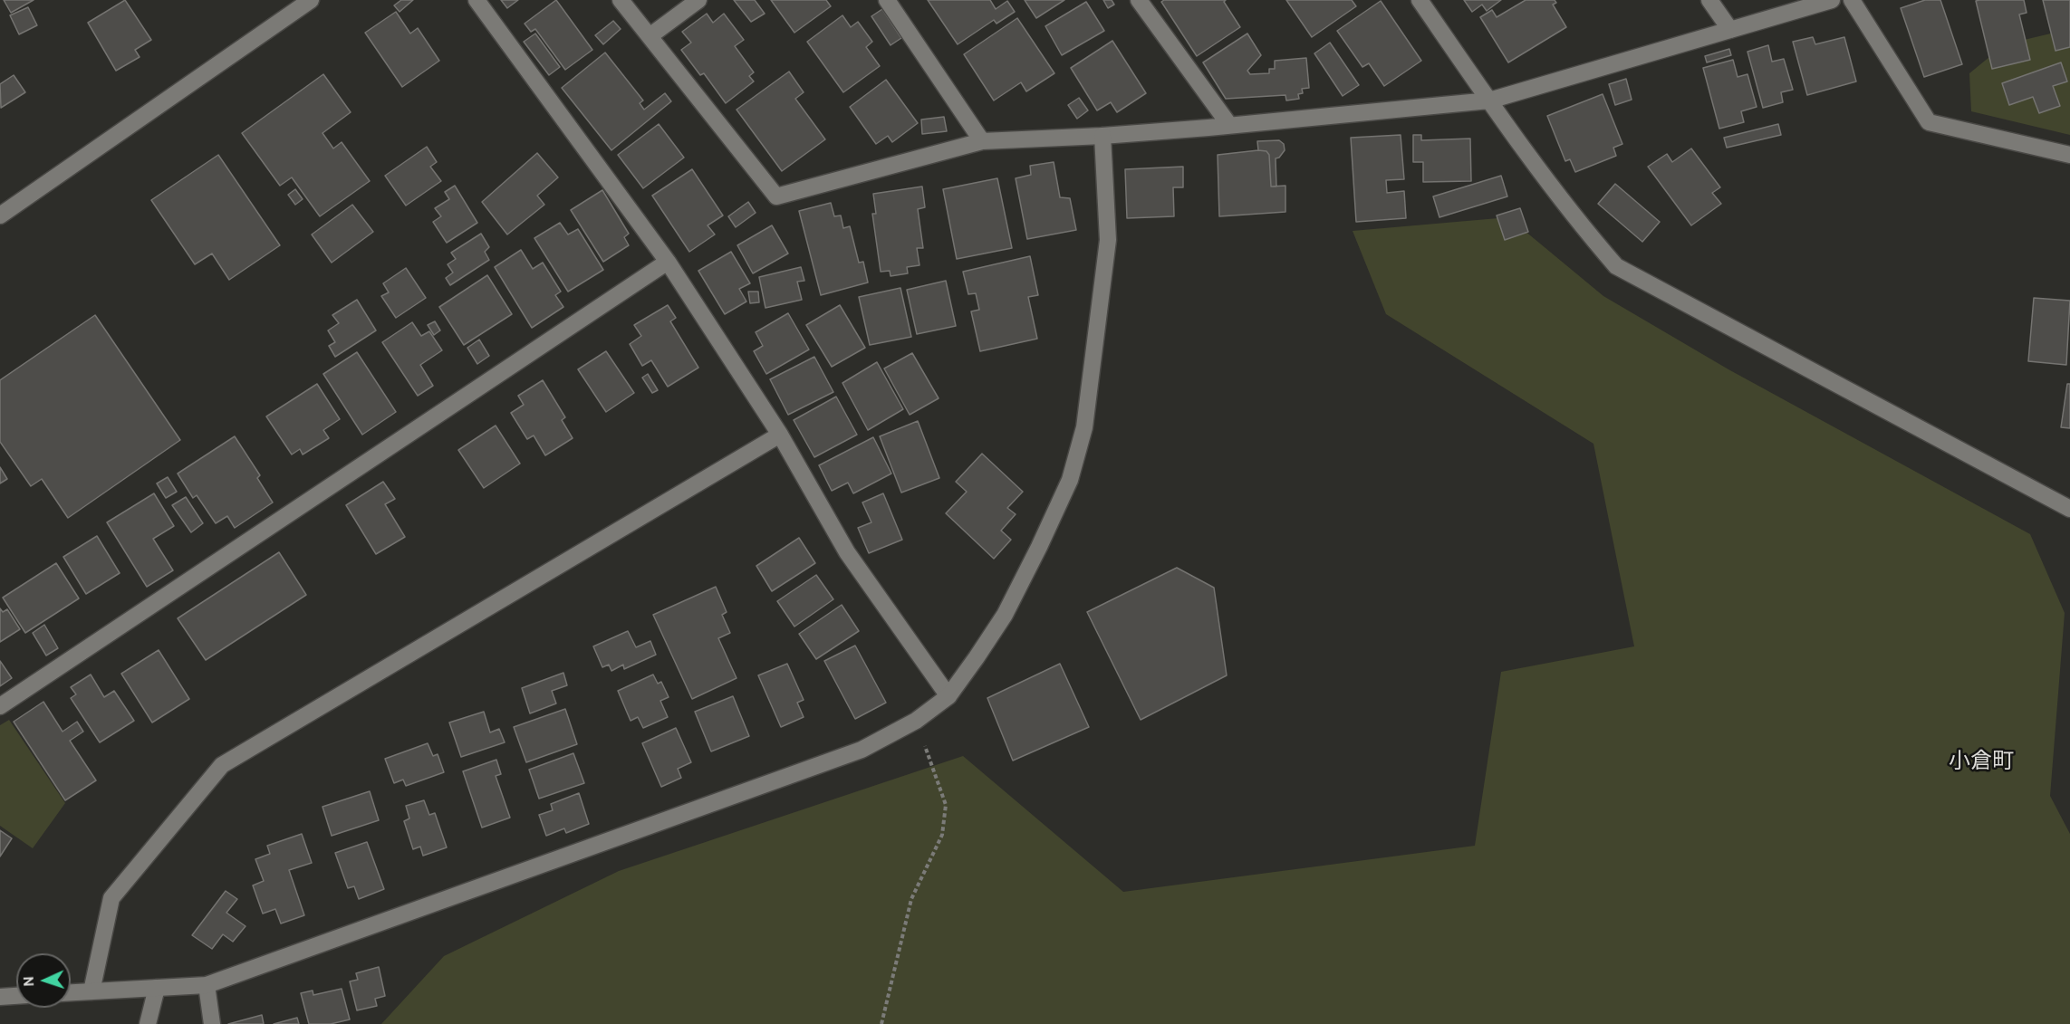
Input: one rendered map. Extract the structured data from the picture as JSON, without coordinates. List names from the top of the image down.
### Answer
{
  "districts": ["小倉町"],
  "north": "left"
}
